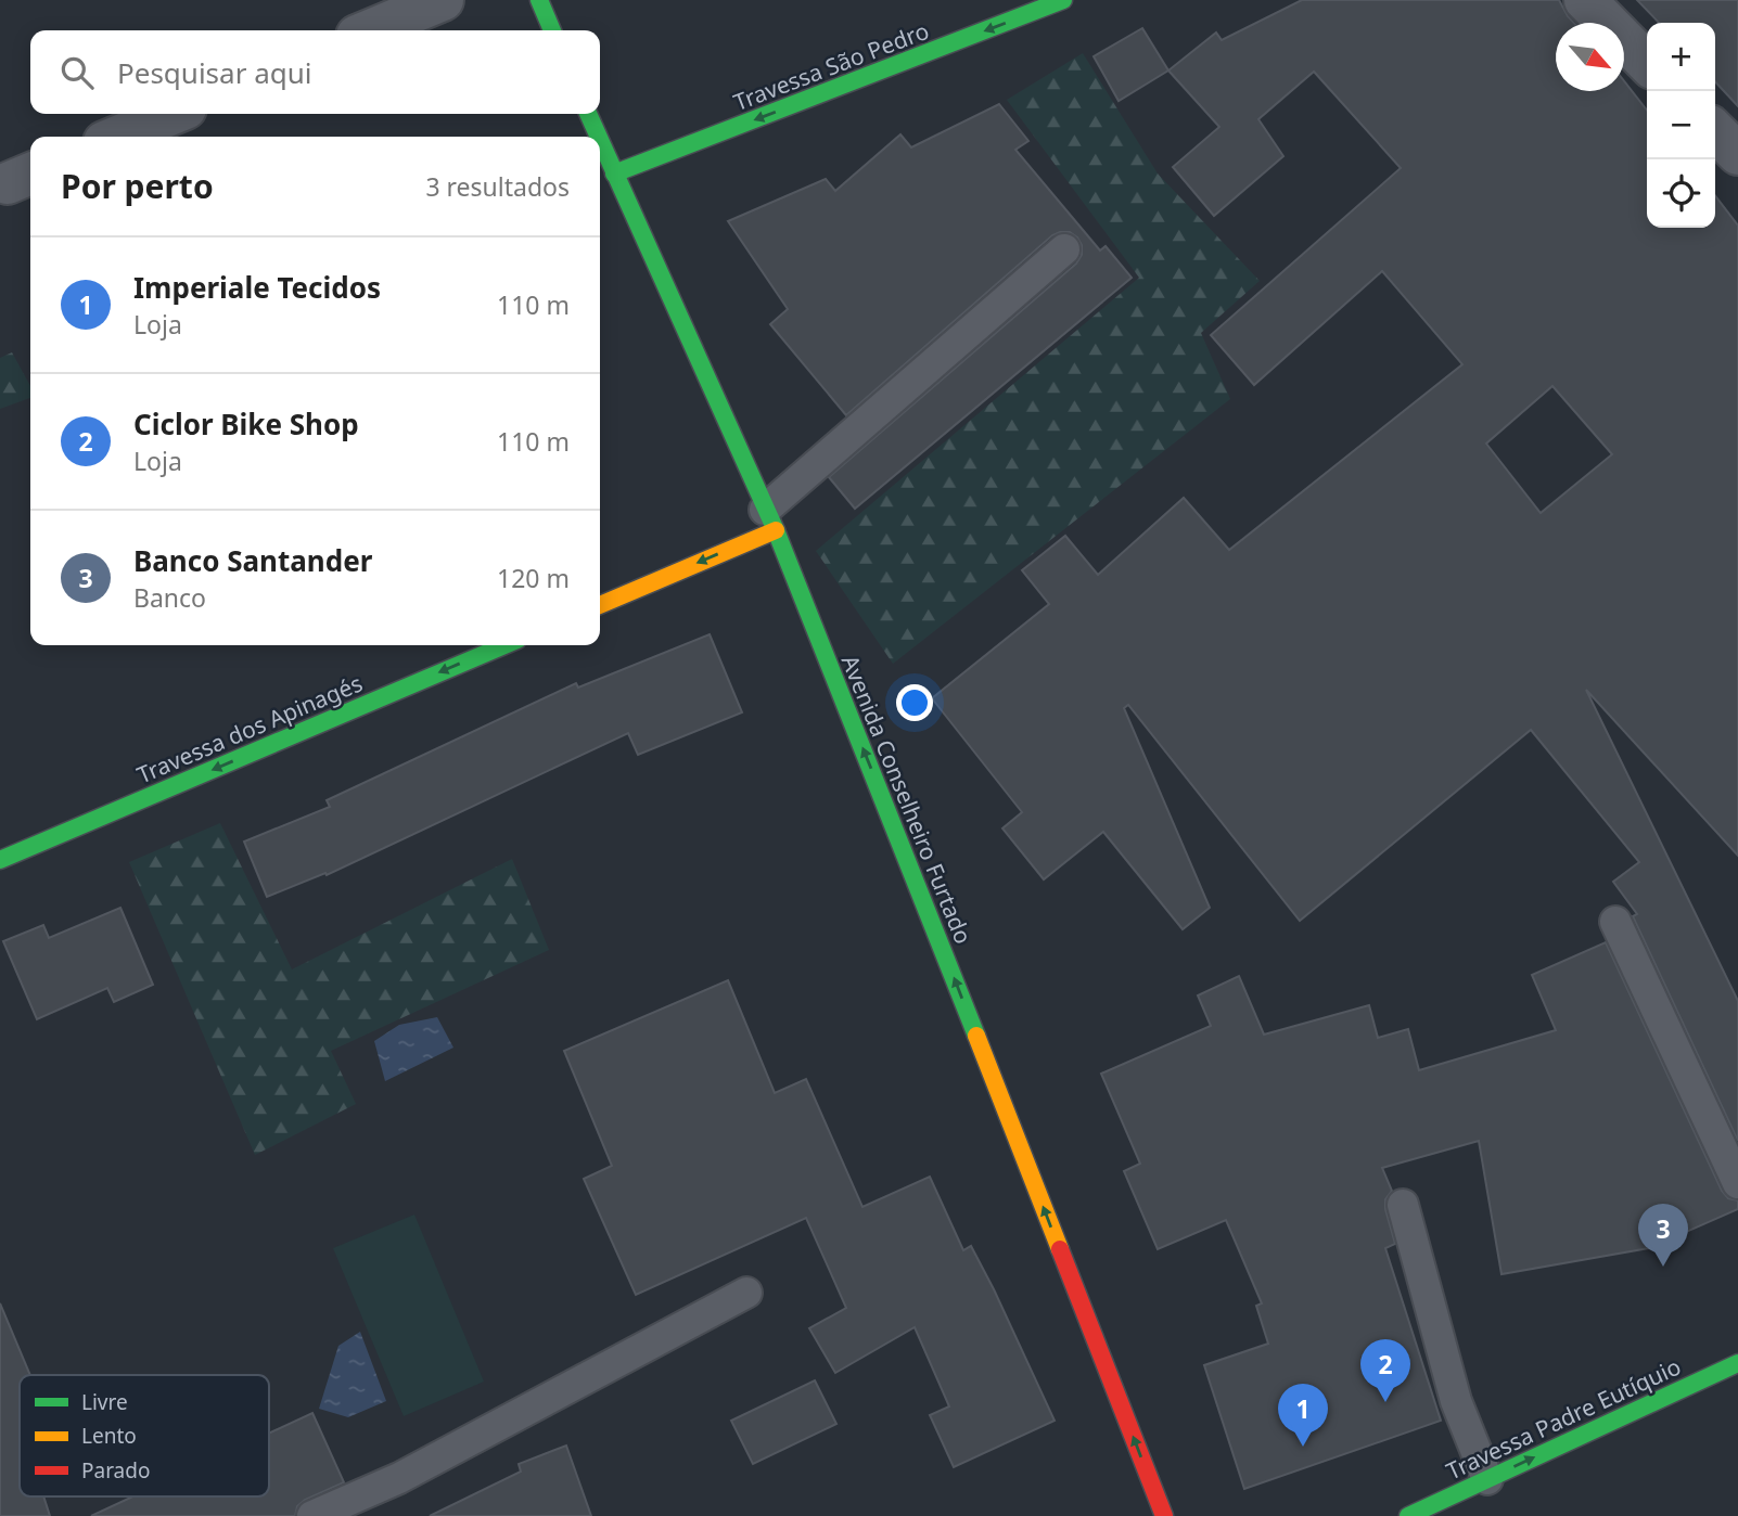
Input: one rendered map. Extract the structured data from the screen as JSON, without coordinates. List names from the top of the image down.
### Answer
{
  "streets": {
    "main road": [
      "Travessa São Pedro",
      "Travessa dos Apinagés",
      "Avenida Conselheiro Furtado",
      "Travessa Padre Eutíquio"
    ]
  },
  "crossings": [
    ["Travessa São Pedro", "Avenida Conselheiro Furtado"]
  ],
  "one_way": [
    "Travessa São Pedro",
    "Travessa dos Apinagés",
    "Avenida Conselheiro Furtado",
    "Travessa Padre Eutíquio"
  ],
  "legend": ["Livre", "Lento", "Parado"],
  "north": "bottom right",
  "page": {
    "map_buttons": ["+", "−"],
    "search": "Pesquisar aqui",
    "heading": ["Por perto", "3 resultados"],
    "list": [
      {
        "mark": "1",
        "name": "Imperiale Tecidos",
        "note": "Loja",
        "value": "110 m"
      },
      {
        "mark": "2",
        "name": "Ciclor Bike Shop",
        "note": "Loja",
        "value": "110 m"
      },
      {
        "mark": "3",
        "name": "Banco Santander",
        "note": "Banco",
        "value": "120 m"
      }
    ],
    "pins": ["3", "2", "1"]
  }
}
